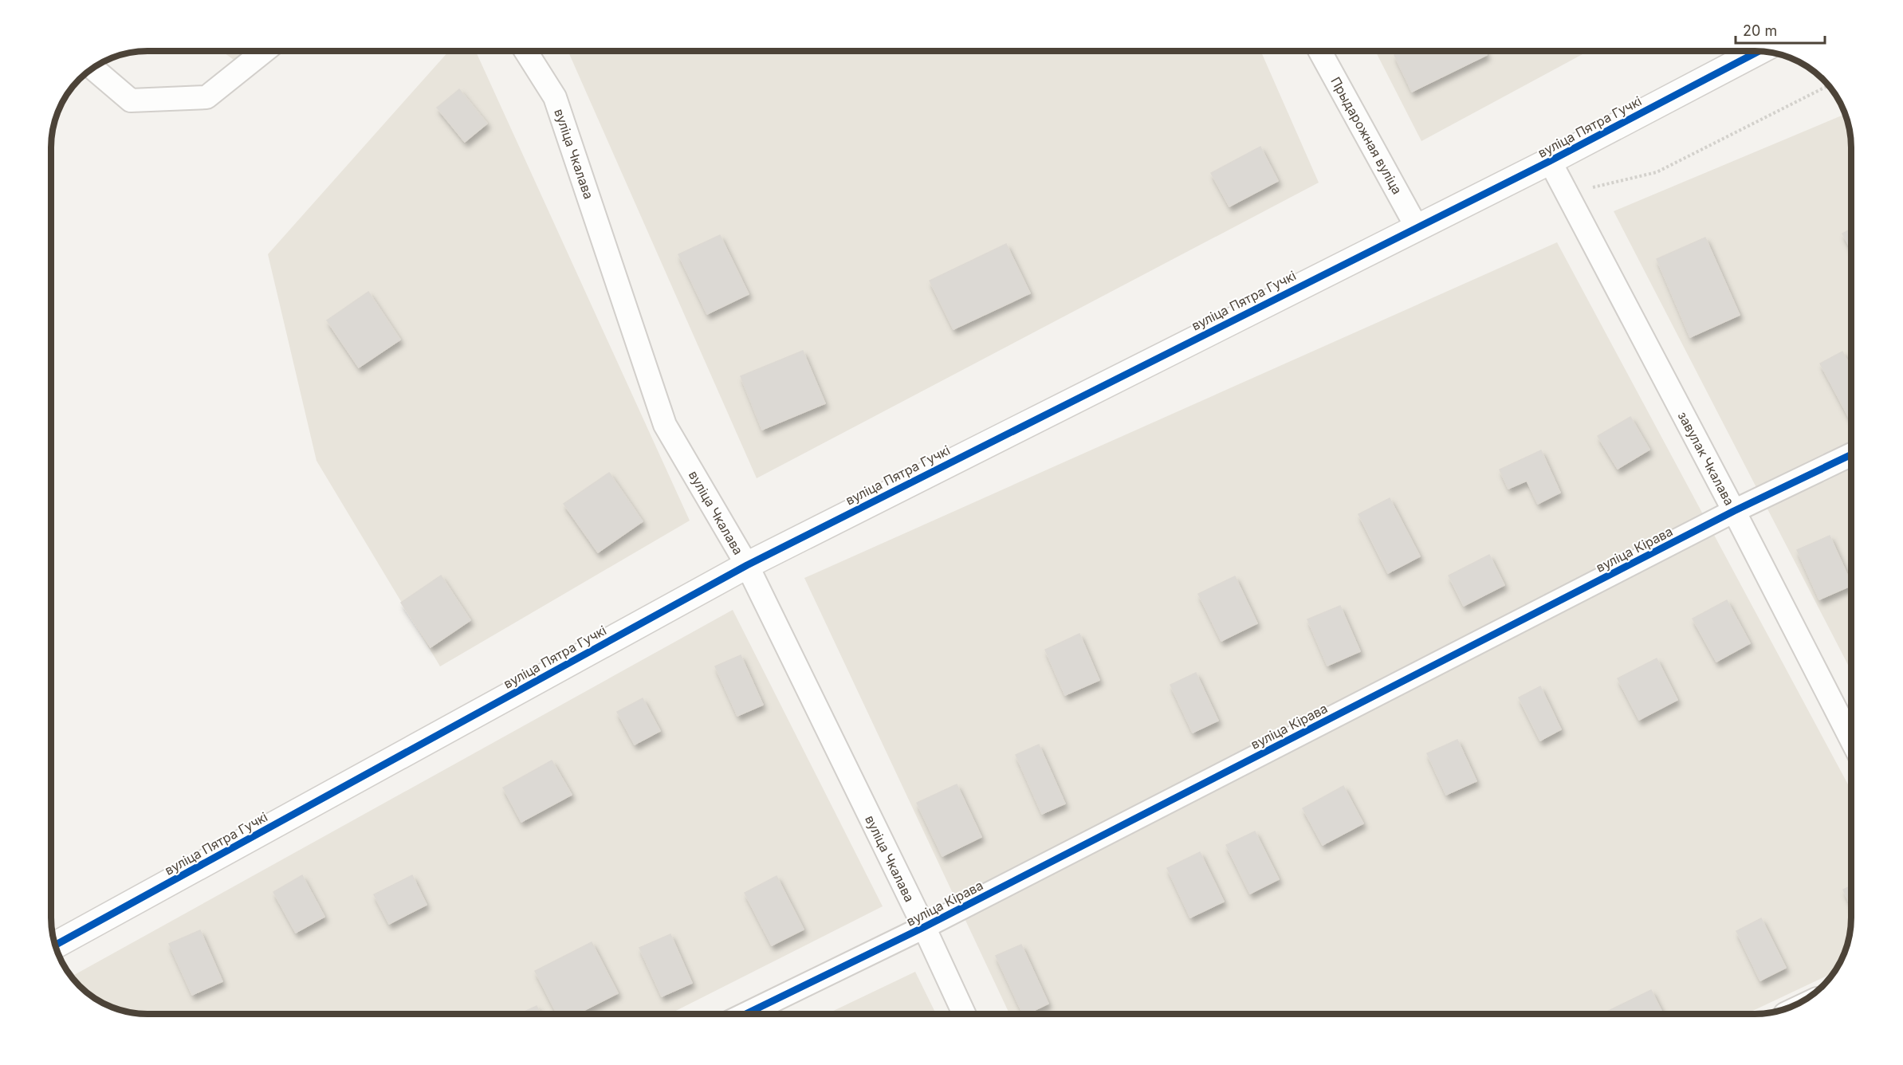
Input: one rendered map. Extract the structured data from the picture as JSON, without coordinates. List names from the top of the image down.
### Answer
{
  "streets": {
    "street": [
      "вуліца Пятра Гучкі",
      "Прыдарожная вуліца",
      "вуліца Чкалава",
      "завулак Чкалава",
      "вуліца Кірава"
    ]
  },
  "crossings": [
    ["вуліца Пятра Гучкі", "Прыдарожная вуліца"],
    ["вуліца Пятра Гучкі", "вуліца Чкалава"],
    ["вуліца Пятра Гучкі", "завулак Чкалава"],
    ["вуліца Чкалава", "вуліца Кірава"],
    ["завулак Чкалава", "вуліца Кірава"]
  ],
  "scale_bar": "20 m"
}
